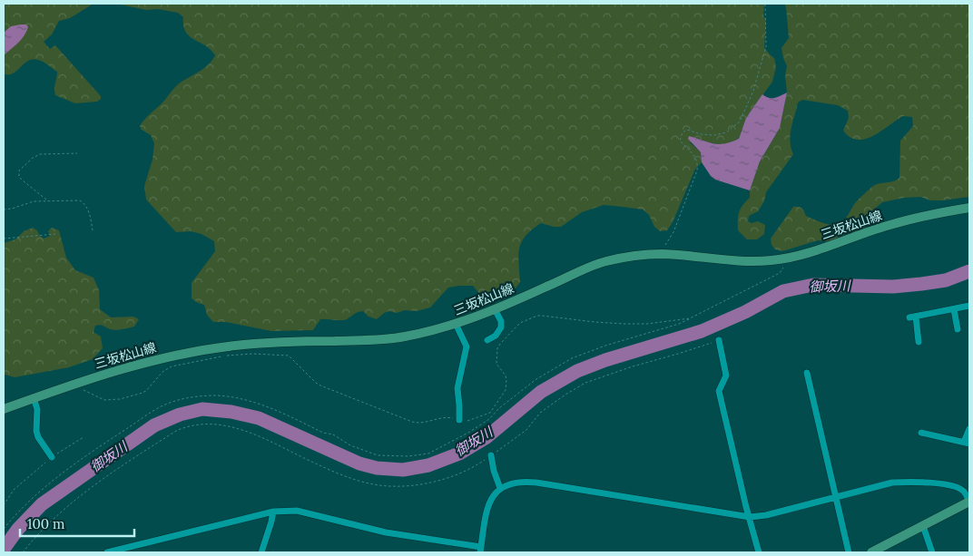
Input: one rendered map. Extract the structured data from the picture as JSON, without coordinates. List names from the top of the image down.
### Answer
{
  "streets": {
    "main road": ["三坂松山線"]
  },
  "water": ["御坂川"],
  "scale_bar": "100 m"
}
